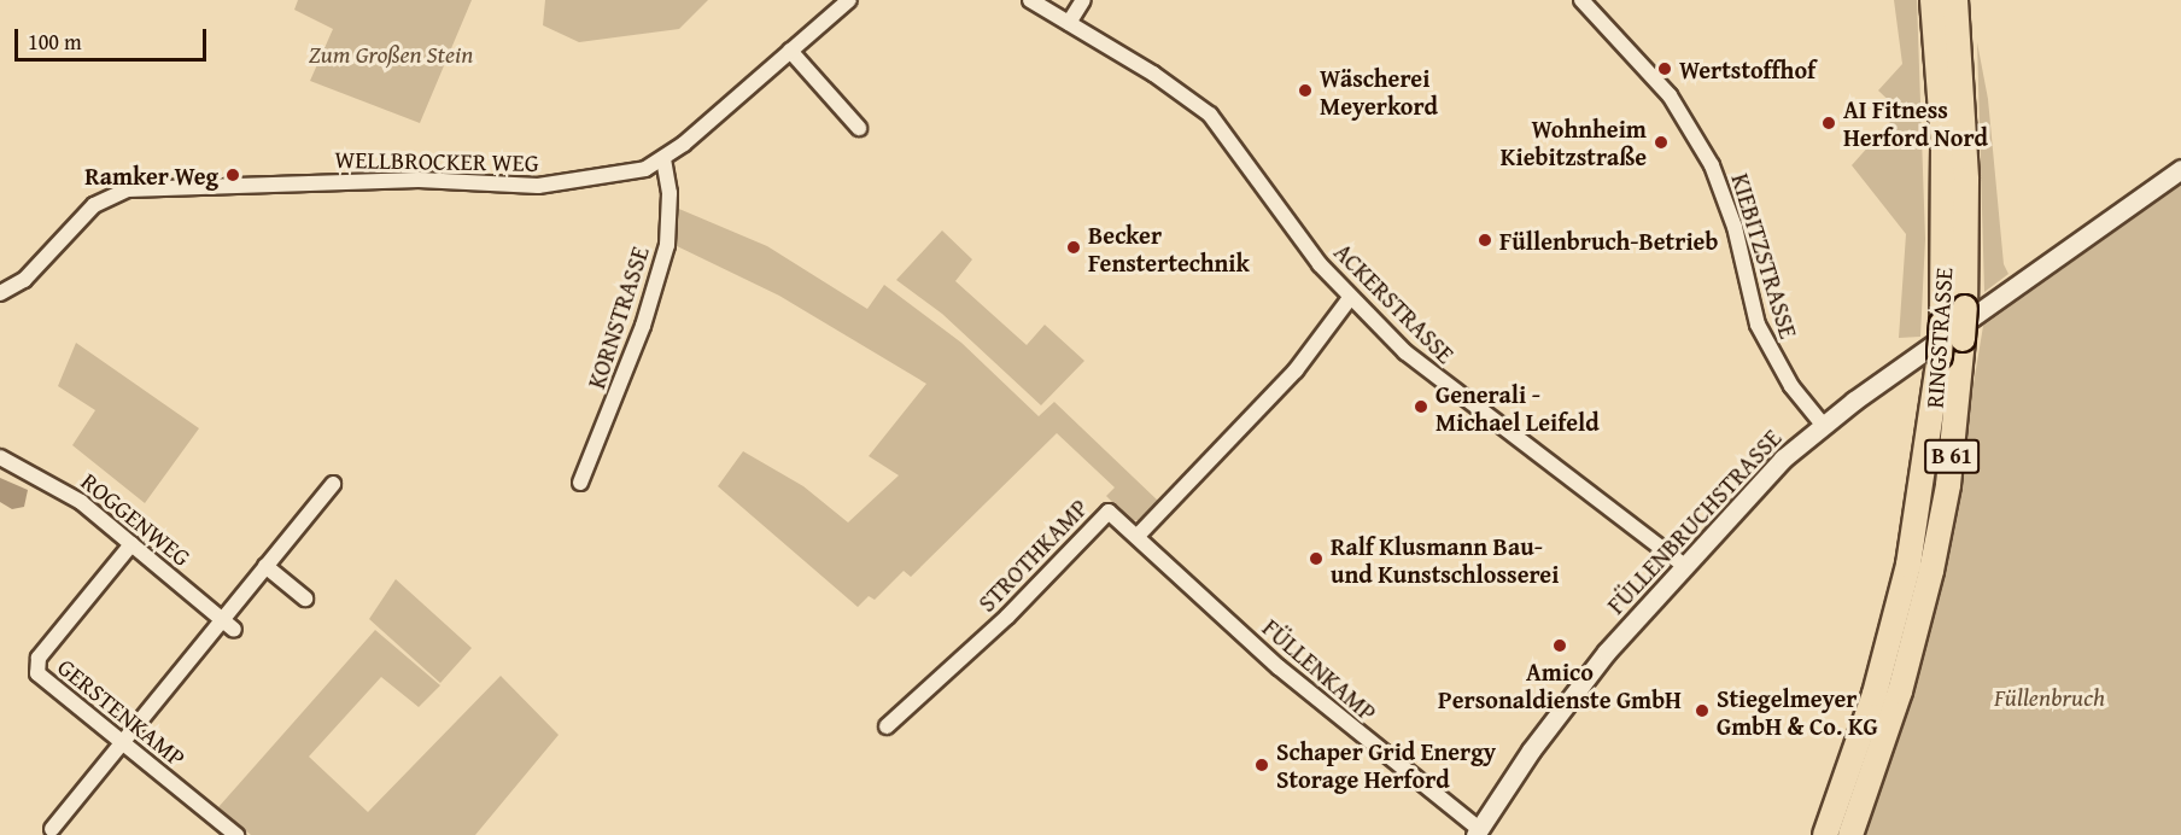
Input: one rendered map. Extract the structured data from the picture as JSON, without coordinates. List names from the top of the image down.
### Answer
{
  "streets": {
    "highway": ["RINGSTRASSE", "B 61"],
    "street": [
      "WELLBROCKER WEG",
      "KIEBITZSTRASSE",
      "ACKERSTRASSE",
      "KORNSTRASSE",
      "ROGGENWEG",
      "FÜLLENBRUCHSTRASSE",
      "STROTHKAMP",
      "FÜLLENKAMP",
      "GERSTENKAMP"
    ]
  },
  "crossings": [
    ["WELLBROCKER WEG", "KORNSTRASSE"],
    ["KIEBITZSTRASSE", "FÜLLENBRUCHSTRASSE"],
    ["ACKERSTRASSE", "FÜLLENBRUCHSTRASSE"],
    ["ROGGENWEG", "GERSTENKAMP"],
    ["FÜLLENBRUCHSTRASSE", "FÜLLENKAMP"],
    ["STROTHKAMP", "FÜLLENKAMP"]
  ],
  "parks": ["Zum Großen Stein", "Füllenbruch"],
  "places": [
    "Wertstoffhof",
    "Wäscherei Meyerkord",
    "AI Fitness Herford Nord",
    "Wohnheim Kiebitzstraße",
    "Ramker Weg",
    "Füllenbruch-Betrieb",
    "Becker Fenstertechnik",
    "Generali - Michael Leifeld",
    "Ralf Klusmann Bau- und Kunstschlosserei",
    "Amico Personaldienste GmbH",
    "Stiegelmeyer GmbH & Co. KG",
    "Schaper Grid Energy Storage Herford"
  ],
  "scale_bar": "100 m"
}
